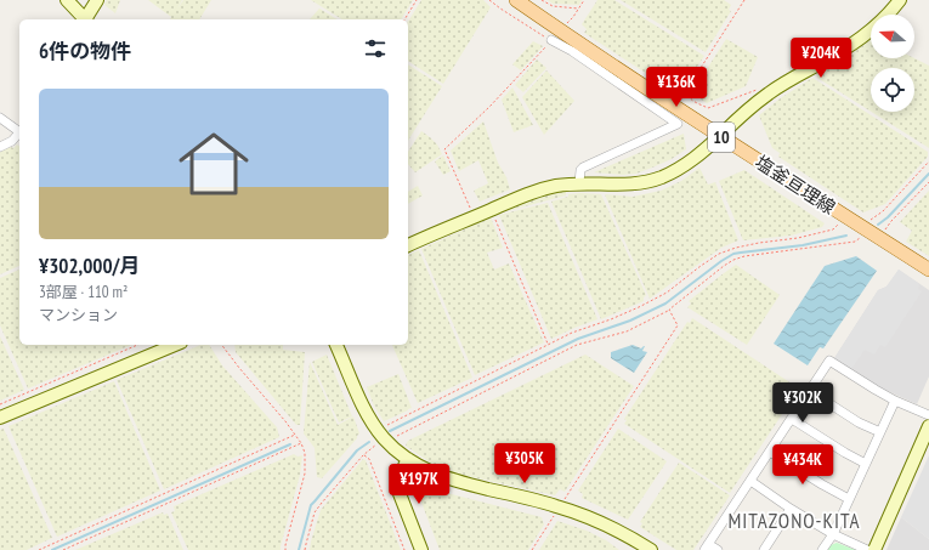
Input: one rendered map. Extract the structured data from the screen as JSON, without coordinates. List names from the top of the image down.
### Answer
{
  "streets": {
    "main road": ["10", "塩釜亘理線"]
  },
  "districts": ["MITAZONO-KITA"],
  "north": "left",
  "page": {
    "heading": "6件の物件",
    "price": [
      "¥204K",
      "¥136K",
      "¥302K",
      "¥305K",
      "¥434K",
      "¥197K"
    ],
    "list": [
      {
        "name": "¥302,000/月",
        "note": "3部屋 · 110 m² · マンション"
      }
    ]
  }
}
